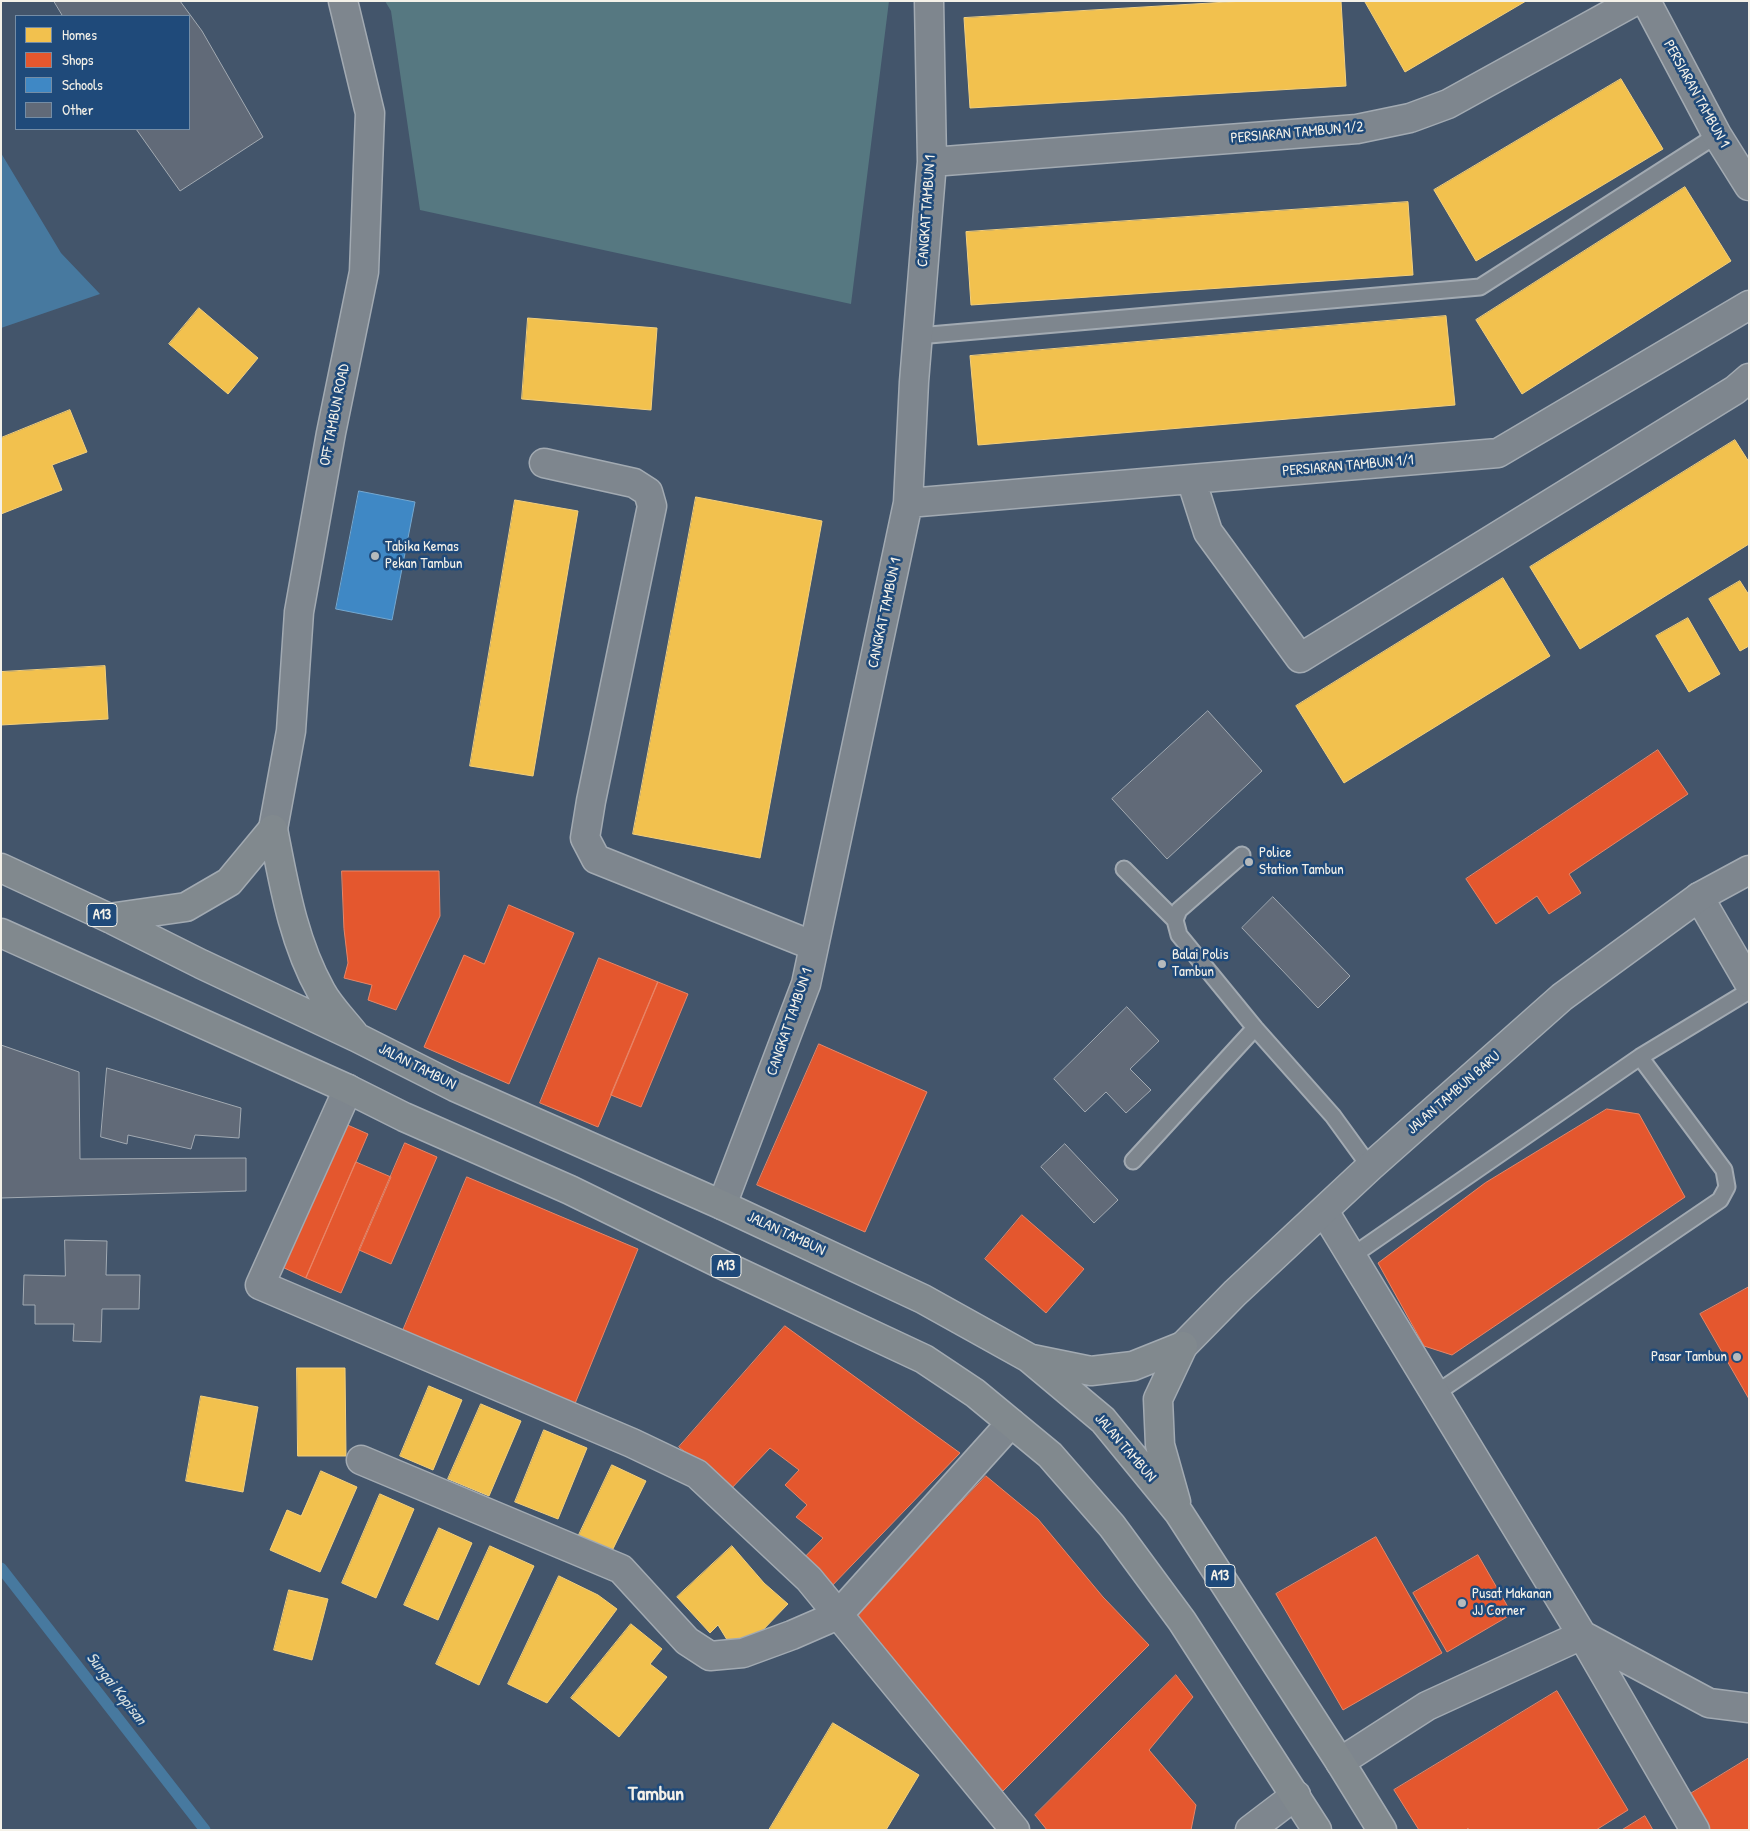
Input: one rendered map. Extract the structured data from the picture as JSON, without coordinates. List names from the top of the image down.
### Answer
{
  "streets": {
    "main road": ["A13", "JALAN TAMBUN"],
    "street": [
      "PERSIARAN TAMBUN 1",
      "PERSIARAN TAMBUN 1/2",
      "CANGKAT TAMBUN 1",
      "OFF TAMBUN ROAD",
      "PERSIARAN TAMBUN 1/1",
      "JALAN TAMBUN BARU"
    ]
  },
  "crossings": [
    ["PERSIARAN TAMBUN 1/2", "CANGKAT TAMBUN 1"],
    ["CANGKAT TAMBUN 1", "PERSIARAN TAMBUN 1/1"],
    ["CANGKAT TAMBUN 1", "JALAN TAMBUN"]
  ],
  "districts": ["Tambun"],
  "water": ["Sungai Kopisan"],
  "places": [
    "Tabika Kemas Pekan Tambun",
    "Police Station Tambun",
    "Balai Polis Tambun",
    "Pasar Tambun",
    "Pusat Makanan JJ Corner"
  ],
  "legend": [
    "Homes",
    "Shops",
    "Schools",
    "Other"
  ]
}
